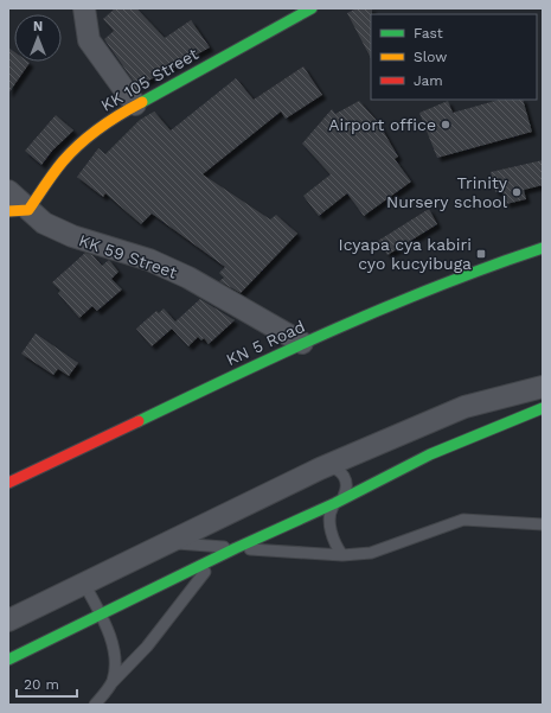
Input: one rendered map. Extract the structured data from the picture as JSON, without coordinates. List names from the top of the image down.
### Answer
{
  "streets": {
    "street": ["KK 105 Street", "KK 59 Street", "KN 5 Road"]
  },
  "crossings": [
    ["KK 105 Street", "KK 59 Street"],
    ["KK 59 Street", "KN 5 Road"]
  ],
  "places": {
    "other": ["Airport office", "Trinity Nursery school"],
    "transit": ["Icyapa cya kabiri cyo kucyibuga"]
  },
  "legend": ["Fast", "Slow", "Jam"],
  "scale_bar": "20 m",
  "north": "top"
}
